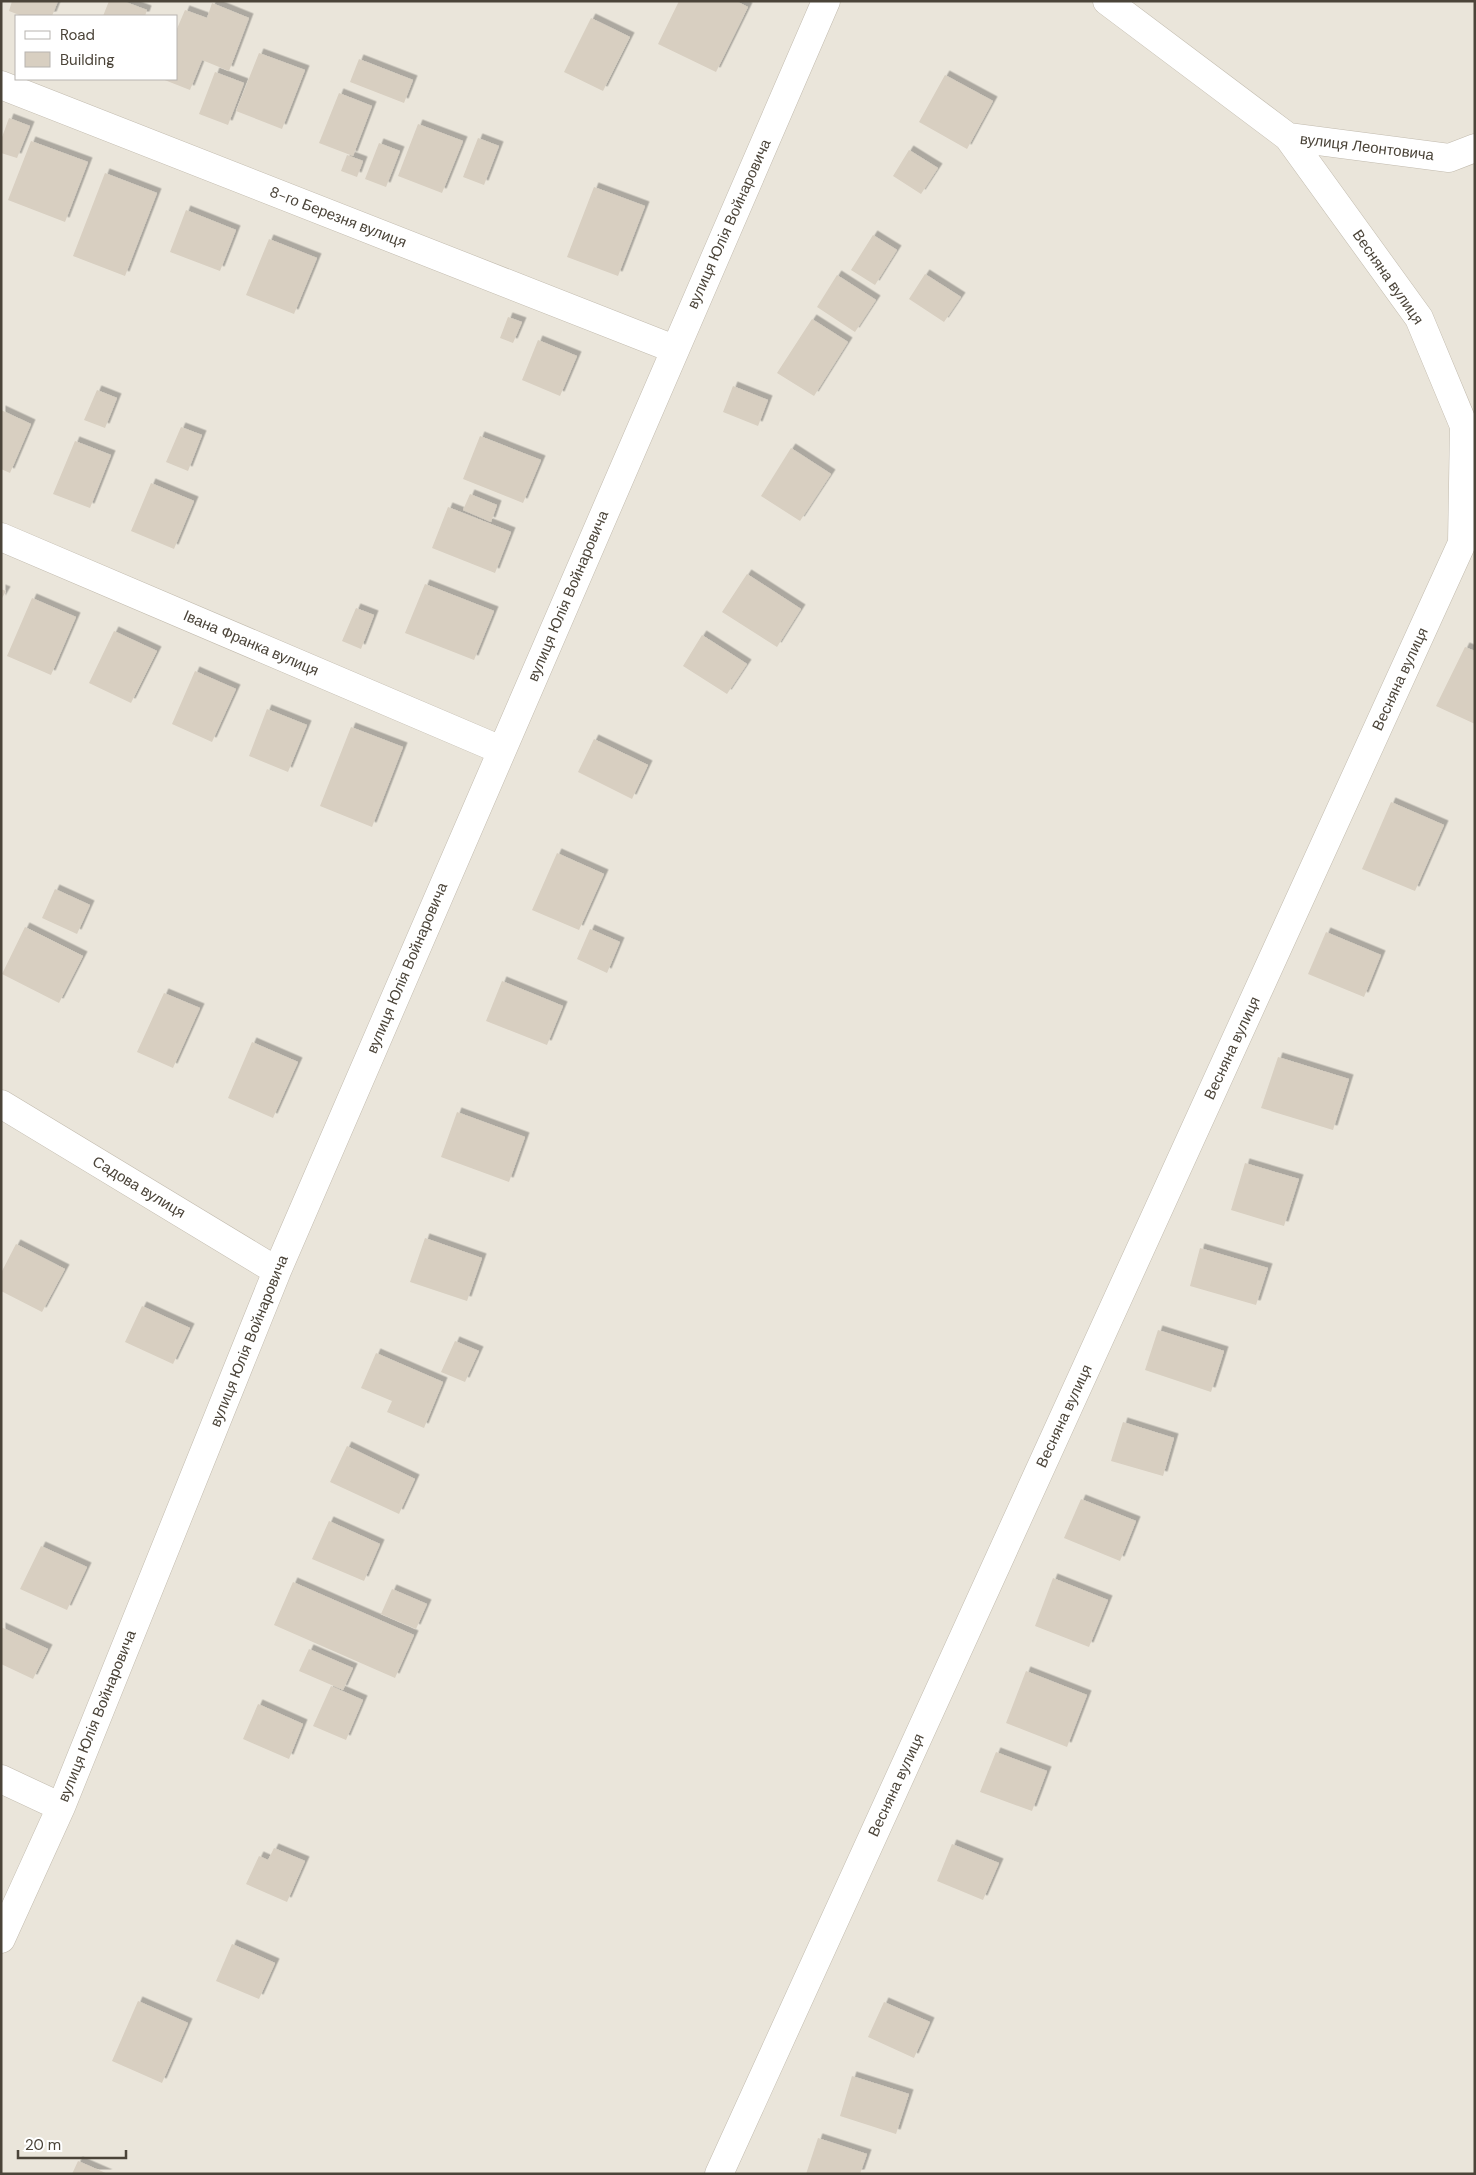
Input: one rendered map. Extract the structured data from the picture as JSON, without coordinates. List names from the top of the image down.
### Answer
{
  "streets": {
    "street": [
      "вулиця Леонтовича",
      "8-го Березня вулиця",
      "вулиця Юлія Войнаровича",
      "Весняна вулиця",
      "Івана Франка вулиця",
      "Садова вулиця"
    ]
  },
  "crossings": [
    ["вулиця Леонтовича", "Весняна вулиця"],
    ["8-го Березня вулиця", "вулиця Юлія Войнаровича"],
    ["вулиця Юлія Войнаровича", "Івана Франка вулиця"],
    ["вулиця Юлія Войнаровича", "Садова вулиця"]
  ],
  "legend": ["Road", "Building"],
  "scale_bar": "20 m"
}
